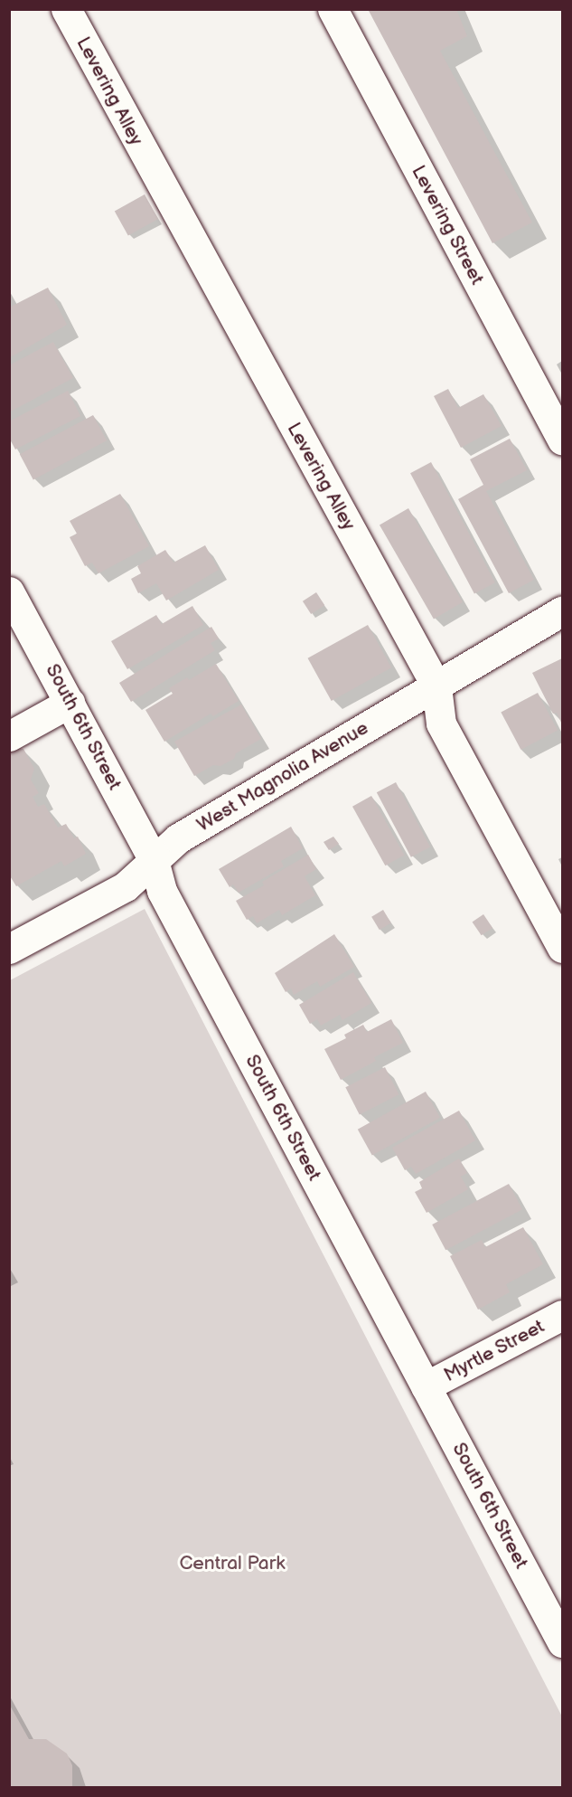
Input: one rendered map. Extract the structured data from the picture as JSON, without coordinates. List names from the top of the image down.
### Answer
{
  "streets": {
    "street": [
      "Levering Alley",
      "Levering Street",
      "South 6th Street",
      "West Magnolia Avenue",
      "Myrtle Street"
    ]
  },
  "crossings": [
    ["Levering Alley", "West Magnolia Avenue"],
    ["South 6th Street", "West Magnolia Avenue"],
    ["South 6th Street", "Myrtle Street"]
  ],
  "parks": ["Central Park"]
}
